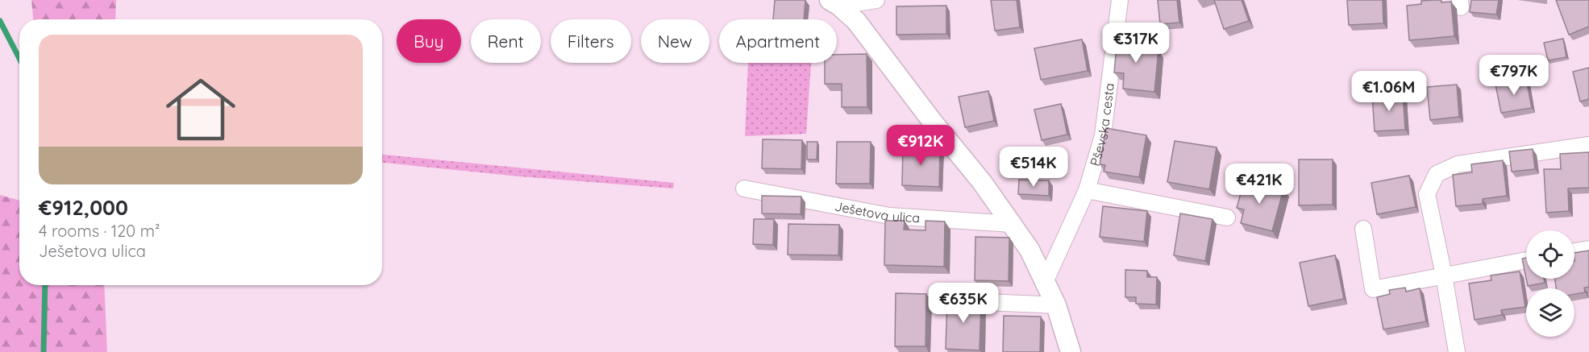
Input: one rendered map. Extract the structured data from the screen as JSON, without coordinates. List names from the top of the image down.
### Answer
{
  "streets": {
    "street": ["Pševska cesta", "Ješetova ulica"]
  },
  "page": {
    "chip": [
      "Buy",
      "Rent",
      "Filters",
      "New",
      "Apartment"
    ],
    "list": [
      {
        "name": "€912,000",
        "note": "4 rooms · 120 m² · Ješetova ulica"
      }
    ],
    "price": [
      "€317K",
      "€797K",
      "€1.06M",
      "€912K",
      "€514K",
      "€421K",
      "€635K"
    ]
  }
}
